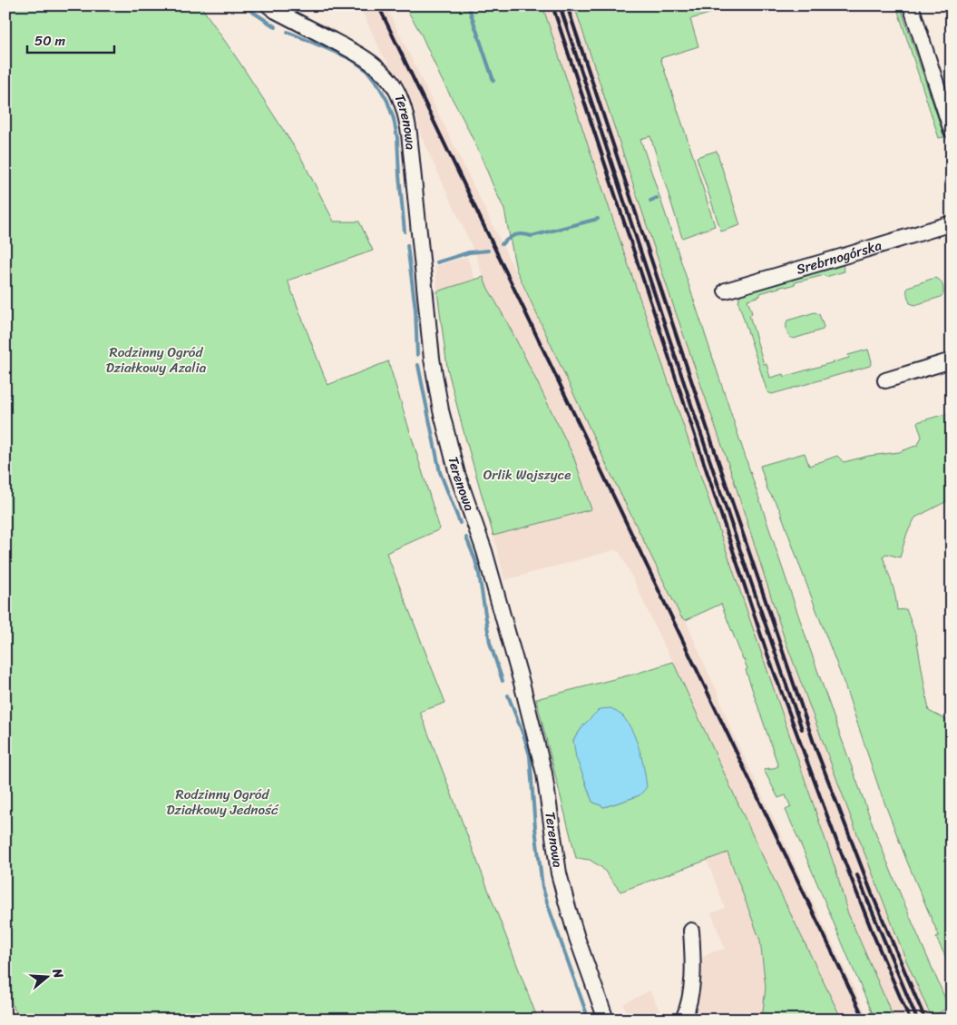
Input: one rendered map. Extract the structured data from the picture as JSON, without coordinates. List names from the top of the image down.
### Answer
{
  "streets": {
    "street": ["Terenowa", "Srebrnogórska"]
  },
  "parks": ["Rodzinny Ogród Działkowy Azalia", "Orlik Wojszyce", "Rodzinny Ogród Działkowy Jedność"],
  "scale_bar": "50 m",
  "north": "right"
}
